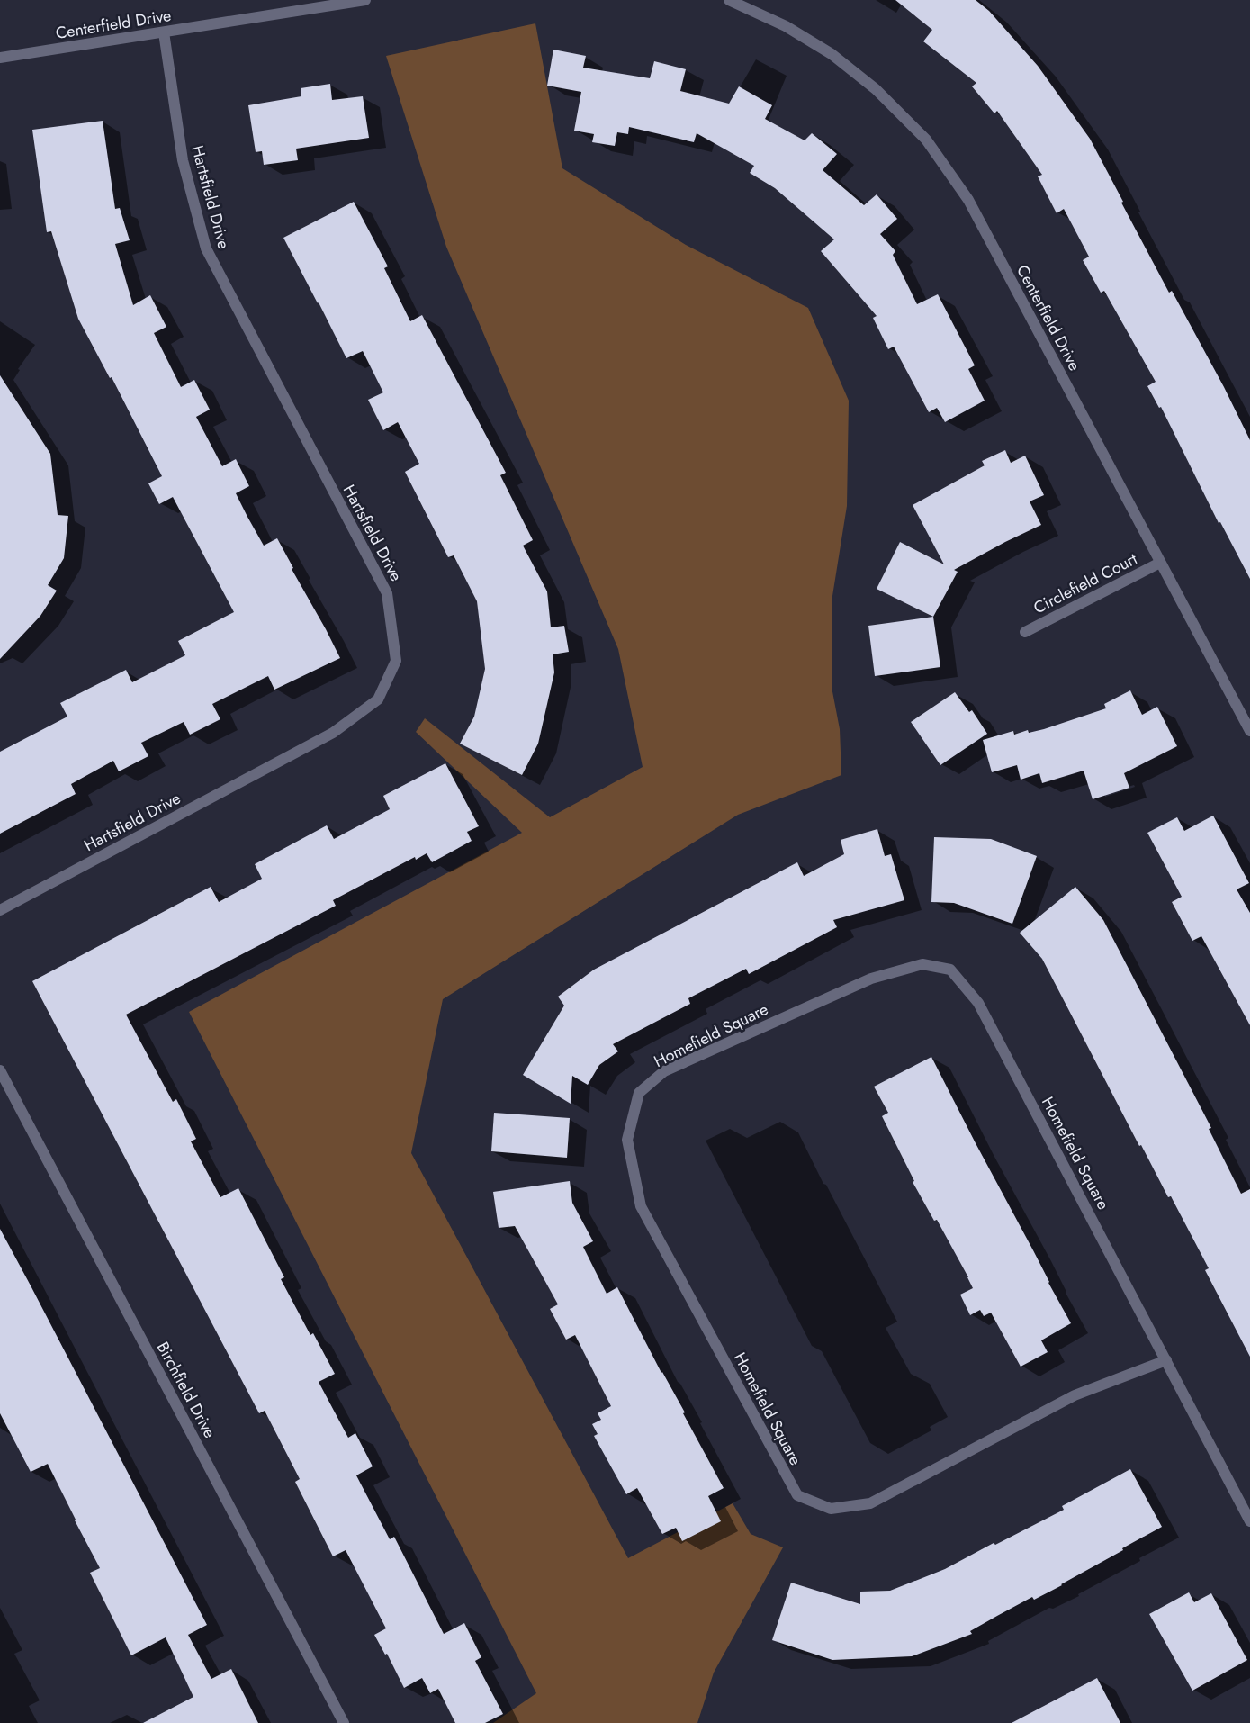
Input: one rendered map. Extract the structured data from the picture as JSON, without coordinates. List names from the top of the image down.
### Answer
{
  "streets": {
    "street": [
      "Centerfield Drive",
      "Hartsfield Drive",
      "Circlefield Court",
      "Homefield Square",
      "Birchfield Drive"
    ]
  },
  "crossings": [
    ["Centerfield Drive", "Hartsfield Drive"],
    ["Centerfield Drive", "Circlefield Court"]
  ]
}
